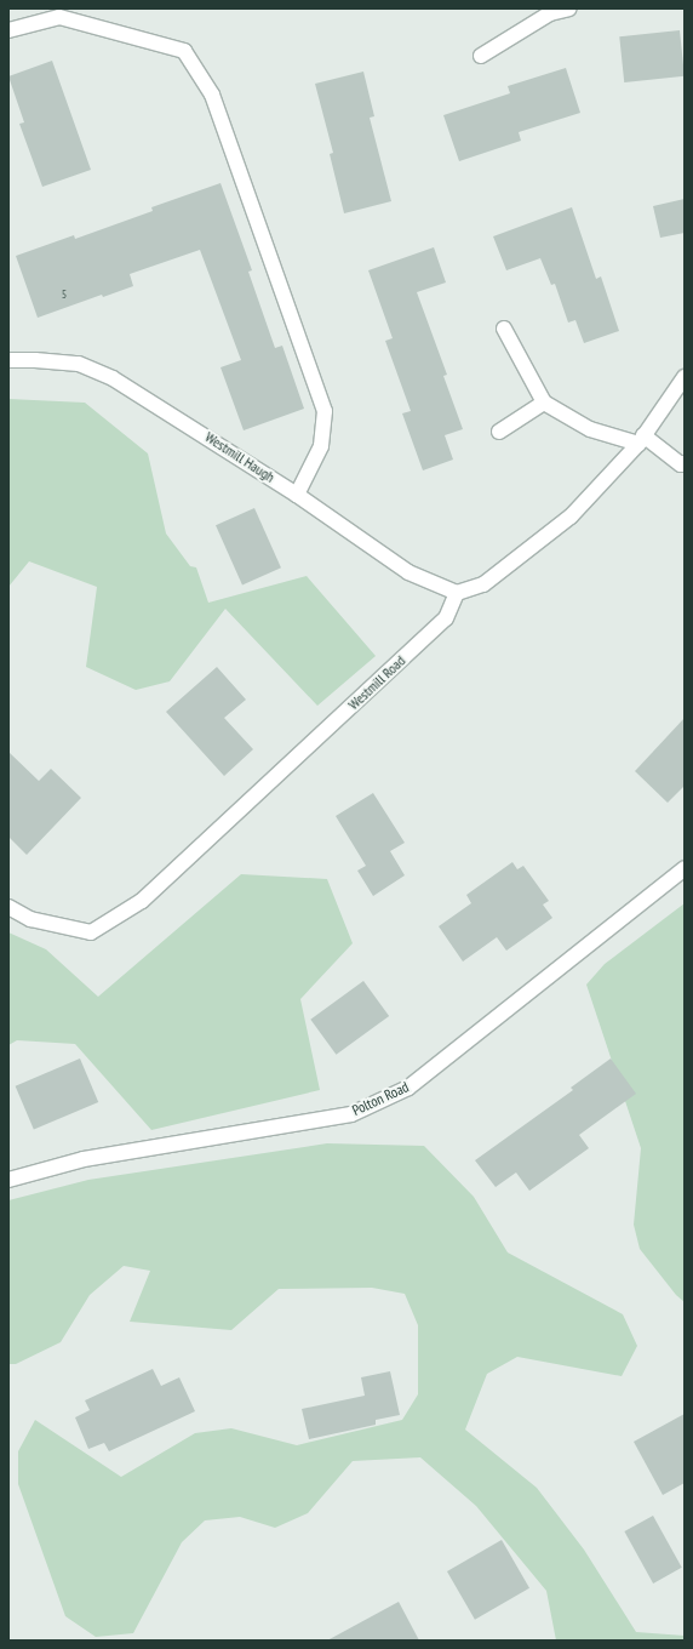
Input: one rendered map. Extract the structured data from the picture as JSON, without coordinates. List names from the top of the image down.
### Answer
{
  "streets": {
    "street": ["Westmill Haugh", "Westmill Road", "Polton Road"]
  },
  "crossings": [
    ["Westmill Haugh", "Westmill Road"]
  ],
  "house_numbers": ["5"]
}
